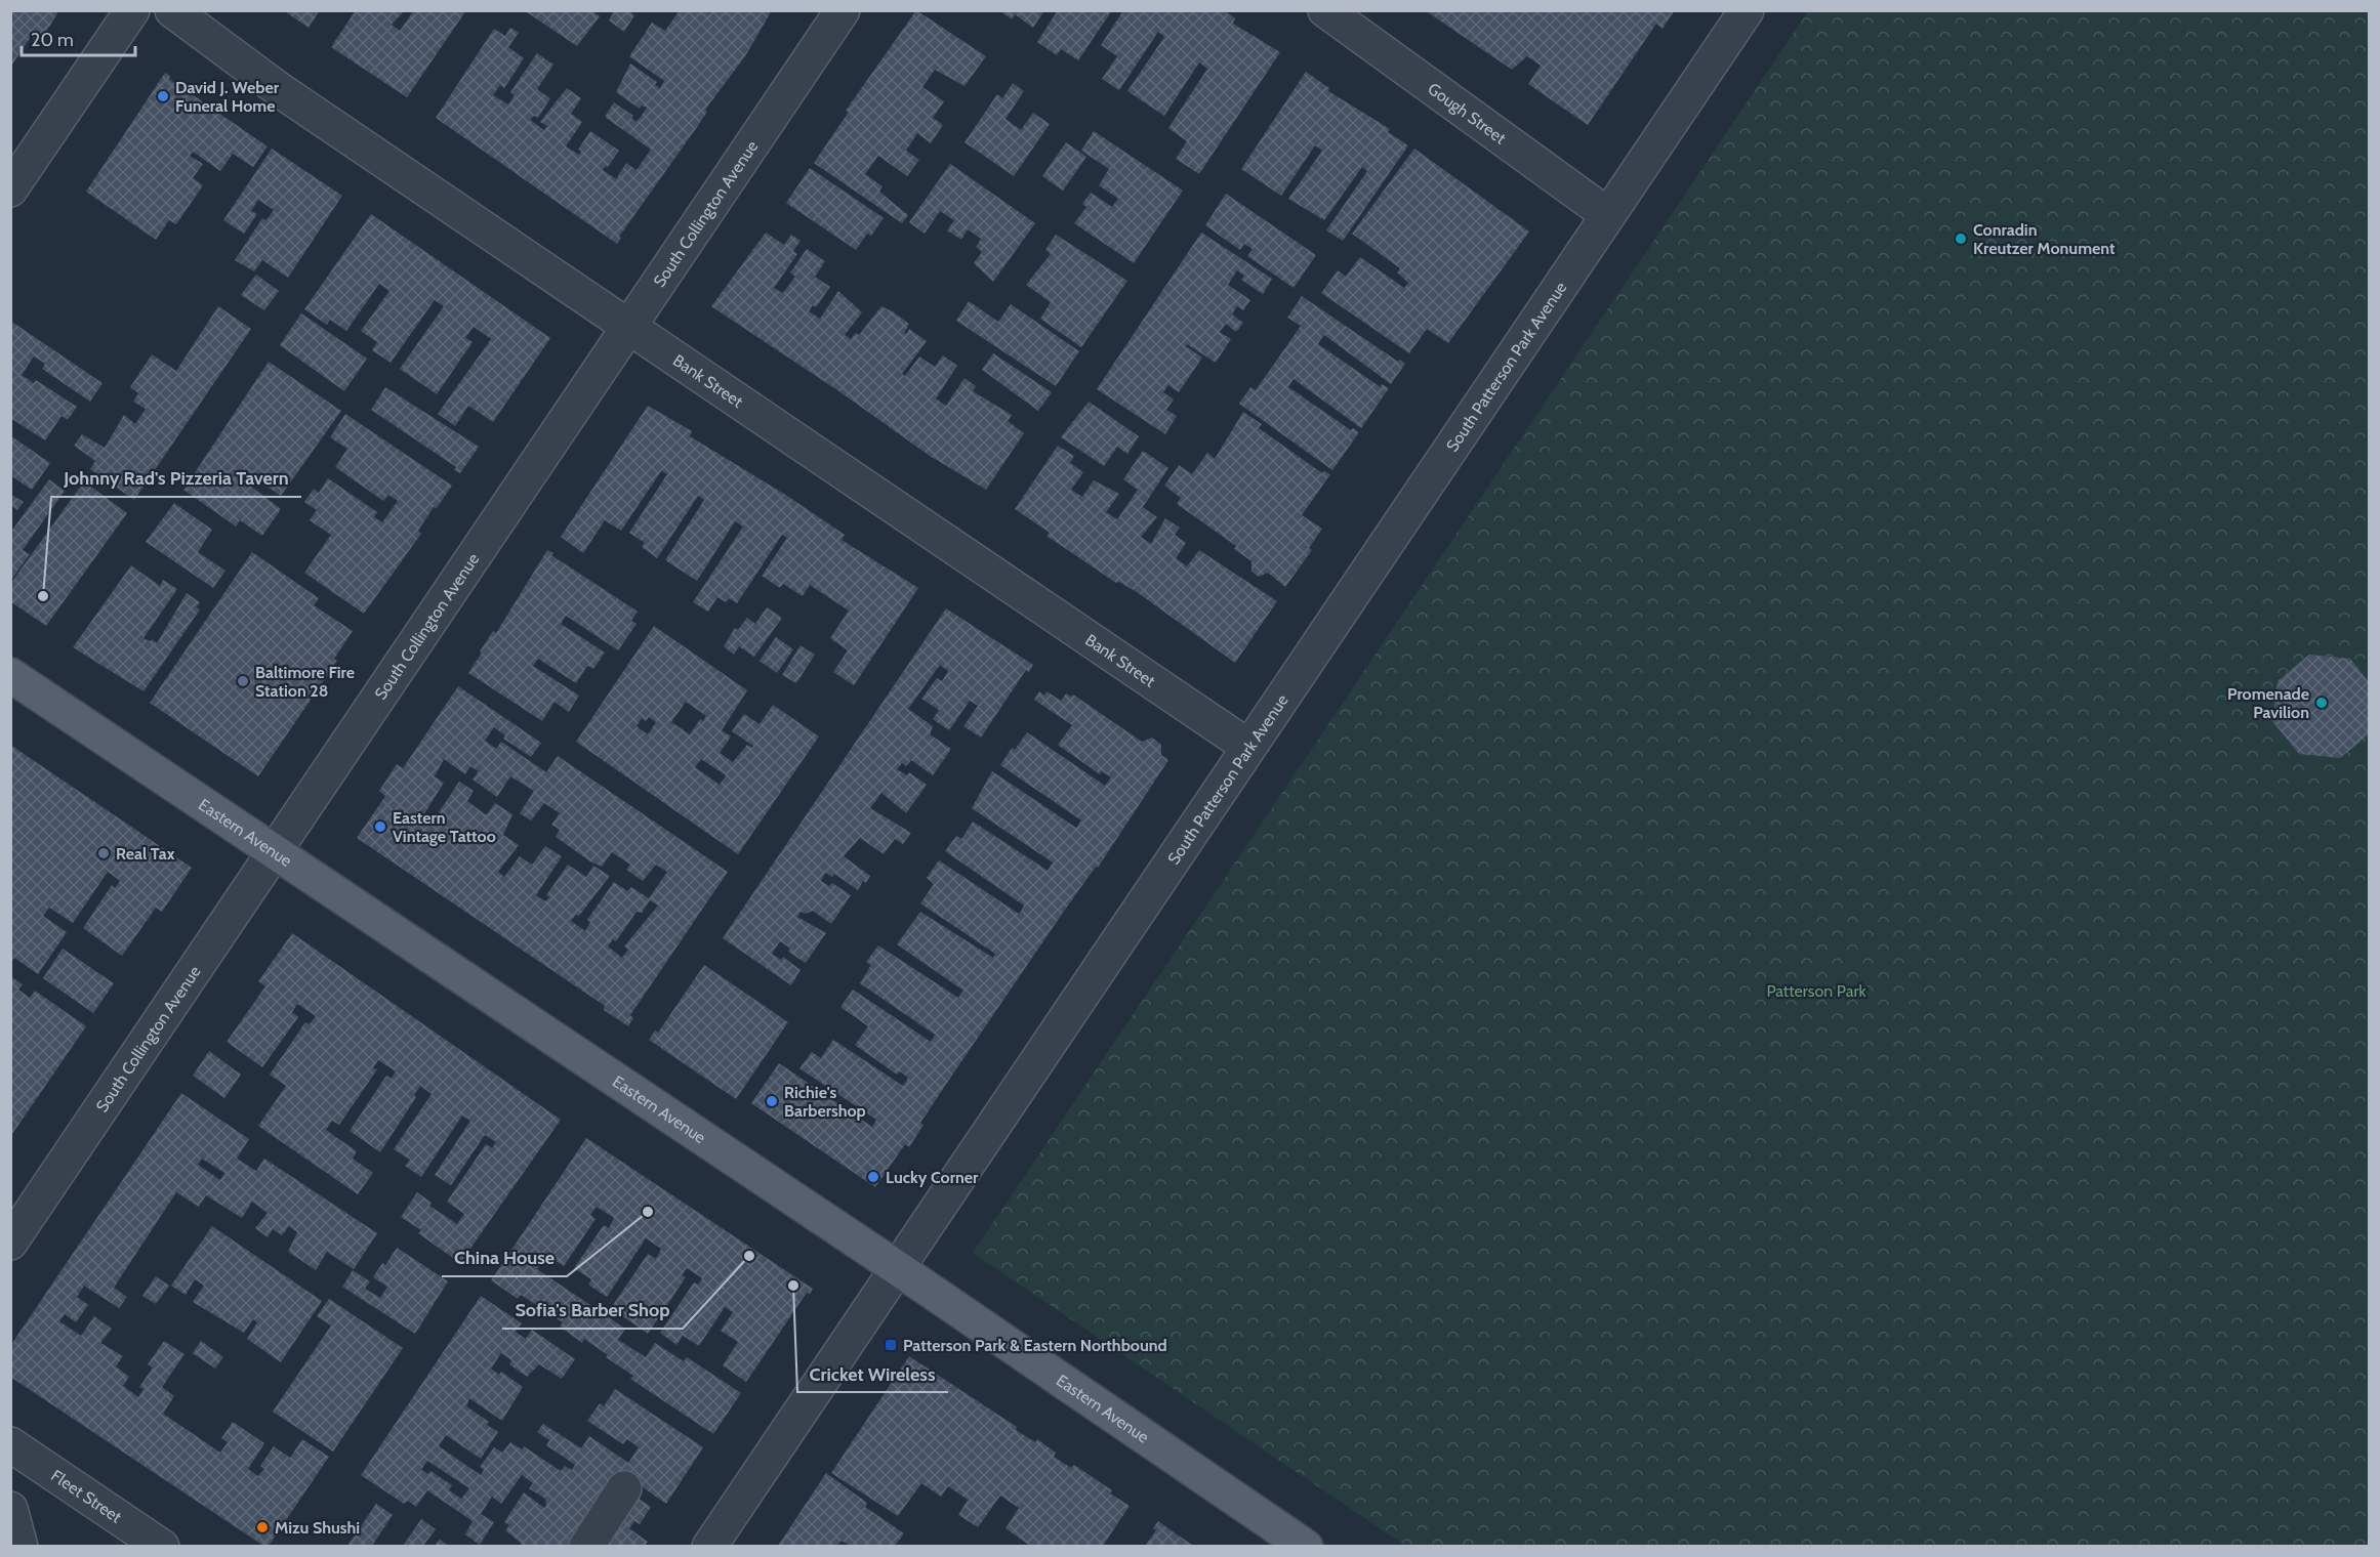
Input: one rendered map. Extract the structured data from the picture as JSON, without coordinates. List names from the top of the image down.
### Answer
{
  "streets": {
    "main road": ["Eastern Avenue"],
    "street": [
      "Gough Street",
      "South Collington Avenue",
      "South Patterson Park Avenue",
      "Bank Street",
      "Fleet Street"
    ]
  },
  "crossings": [
    ["Gough Street", "South Patterson Park Avenue"],
    ["South Collington Avenue", "Bank Street"],
    ["South Collington Avenue", "Eastern Avenue"],
    ["South Patterson Park Avenue", "Bank Street"],
    ["South Patterson Park Avenue", "Eastern Avenue"]
  ],
  "parks": ["Patterson Park"],
  "places": {
    "other": [
      "David J. Weber Funeral Home",
      "Conradin Kreutzer Monument",
      "Johnny Rad's Pizzeria Tavern",
      "Baltimore Fire Station 28",
      "Promenade Pavilion",
      "Eastern Vintage Tattoo",
      "Real Tax",
      "Richie's Barbershop",
      "Lucky Corner",
      "China House",
      "Sofia's Barber Shop",
      "Cricket Wireless",
      "Mizu Shushi"
    ],
    "transit": ["Patterson Park & Eastern Northbound"]
  },
  "scale_bar": "20 m"
}
